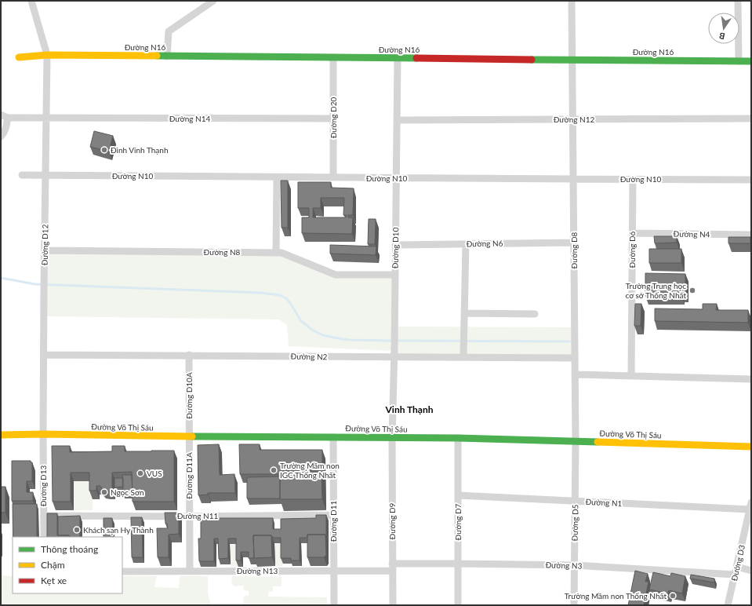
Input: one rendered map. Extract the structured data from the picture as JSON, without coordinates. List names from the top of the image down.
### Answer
{
  "streets": {
    "main road": ["Đường N16", "Đường Võ Thị Sáu"],
    "street": [
      "Đường D20",
      "Đường N14",
      "Đường N12",
      "Đường N10",
      "Đường N4",
      "Đường N6",
      "Đường D12",
      "Đường D10",
      "Đường D6",
      "Đường D8",
      "Đường N8",
      "Đường N2",
      "Đường D10A",
      "Đường D11A",
      "Đường D13",
      "Đường N1",
      "Đường N11",
      "Đường D11",
      "Đường D9",
      "Đường D7",
      "Đường D5",
      "Đường D3",
      "Đường N3",
      "Đường N13"
    ]
  },
  "crossings": [
    ["Đường N16", "Đường D20"],
    ["Đường N16", "Đường D12"],
    ["Đường N16", "Đường D10"],
    ["Đường N16", "Đường D8"],
    ["Đường D20", "Đường N14"],
    ["Đường D20", "Đường N10"],
    ["Đường N14", "Đường D12"],
    ["Đường N12", "Đường D10"],
    ["Đường N12", "Đường D8"],
    ["Đường N10", "Đường D12"],
    ["Đường N10", "Đường D10"],
    ["Đường N10", "Đường D6"],
    ["Đường N10", "Đường D8"],
    ["Đường N4", "Đường D6"],
    ["Đường N6", "Đường D10"],
    ["Đường N6", "Đường D8"],
    ["Đường D12", "Đường N8"],
    ["Đường D12", "Đường N2"],
    ["Đường D12", "Đường Võ Thị Sáu"],
    ["Đường D12", "Đường D13"],
    ["Đường D10", "Đường N8"],
    ["Đường D10", "Đường N2"],
    ["Đường D10", "Đường Võ Thị Sáu"],
    ["Đường D10", "Đường D9"],
    ["Đường D8", "Đường N2"],
    ["Đường D8", "Đường Võ Thị Sáu"],
    ["Đường D8", "Đường D5"],
    ["Đường N2", "Đường D10A"],
    ["Đường D10A", "Đường Võ Thị Sáu"],
    ["Đường D10A", "Đường D11A"],
    ["Đường Võ Thị Sáu", "Đường D11A"],
    ["Đường Võ Thị Sáu", "Đường D13"],
    ["Đường Võ Thị Sáu", "Đường D11"],
    ["Đường Võ Thị Sáu", "Đường D9"],
    ["Đường Võ Thị Sáu", "Đường D7"],
    ["Đường Võ Thị Sáu", "Đường D5"],
    ["Đường D11A", "Đường N11"],
    ["Đường D11A", "Đường N13"],
    ["Đường D13", "Đường N11"],
    ["Đường N1", "Đường D7"],
    ["Đường N1", "Đường D5"],
    ["Đường N1", "Đường D3"],
    ["Đường N11", "Đường D11"],
    ["Đường D11", "Đường N13"],
    ["Đường D9", "Đường N3"],
    ["Đường D9", "Đường N13"],
    ["Đường D7", "Đường N3"],
    ["Đường D5", "Đường N3"],
    ["Đường D3", "Đường N3"],
    ["Đường N3", "Đường N13"]
  ],
  "districts": ["Vinh Thạnh"],
  "places": [
    "Đình Vinh Thạnh",
    "Trường Trung học cơ sở Thống Nhất",
    "Trường Mầm non IGC Thống Nhất",
    "VUS",
    "Ngọc Sơn",
    "Khách sạn Hy Thành",
    "Trường Mầm non Thống Nhất"
  ],
  "legend": ["Thông thoáng", "Chậm", "Kẹt xe"],
  "north": "bottom"
}
